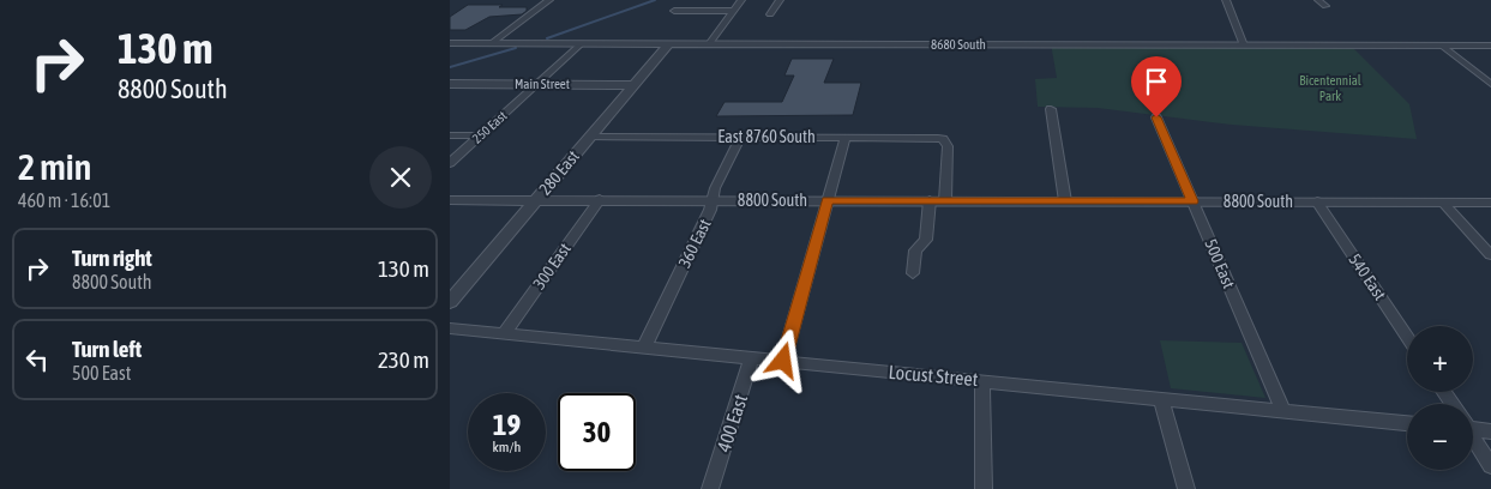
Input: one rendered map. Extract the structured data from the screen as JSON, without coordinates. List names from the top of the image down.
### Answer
{
  "streets": {
    "street": [
      "8680 South",
      "Main Street",
      "250 East",
      "East 8760 South",
      "280 East",
      "8800 South",
      "360 East",
      "500 East",
      "300 East",
      "540 East",
      "Locust Street",
      "400 East"
    ]
  },
  "crossings": [
    ["8680 South", "250 East"],
    ["8680 South", "280 East"],
    ["Main Street", "250 East"],
    ["Main Street", "280 East"],
    ["East 8760 South", "280 East"],
    ["East 8760 South", "8800 South"],
    ["East 8760 South", "360 East"],
    ["280 East", "8800 South"],
    ["8800 South", "360 East"],
    ["8800 South", "500 East"],
    ["8800 South", "300 East"],
    ["8800 South", "540 East"],
    ["360 East", "Locust Street"],
    ["500 East", "Locust Street"],
    ["300 East", "Locust Street"],
    ["Locust Street", "400 East"]
  ],
  "parks": ["Bicentennial Park"],
  "page": {
    "turn": ["130 m", "8800 South"],
    "heading": ["2 min", "460 m · 16:01"],
    "list": [
      {
        "name": "Turn right",
        "note": "8800 South",
        "value": "130 m"
      },
      {
        "name": "Turn left",
        "note": "500 East",
        "value": "230 m"
      }
    ],
    "map_buttons": ["+", "−"],
    "speed": "19 km/h",
    "limit": "30"
  }
}
